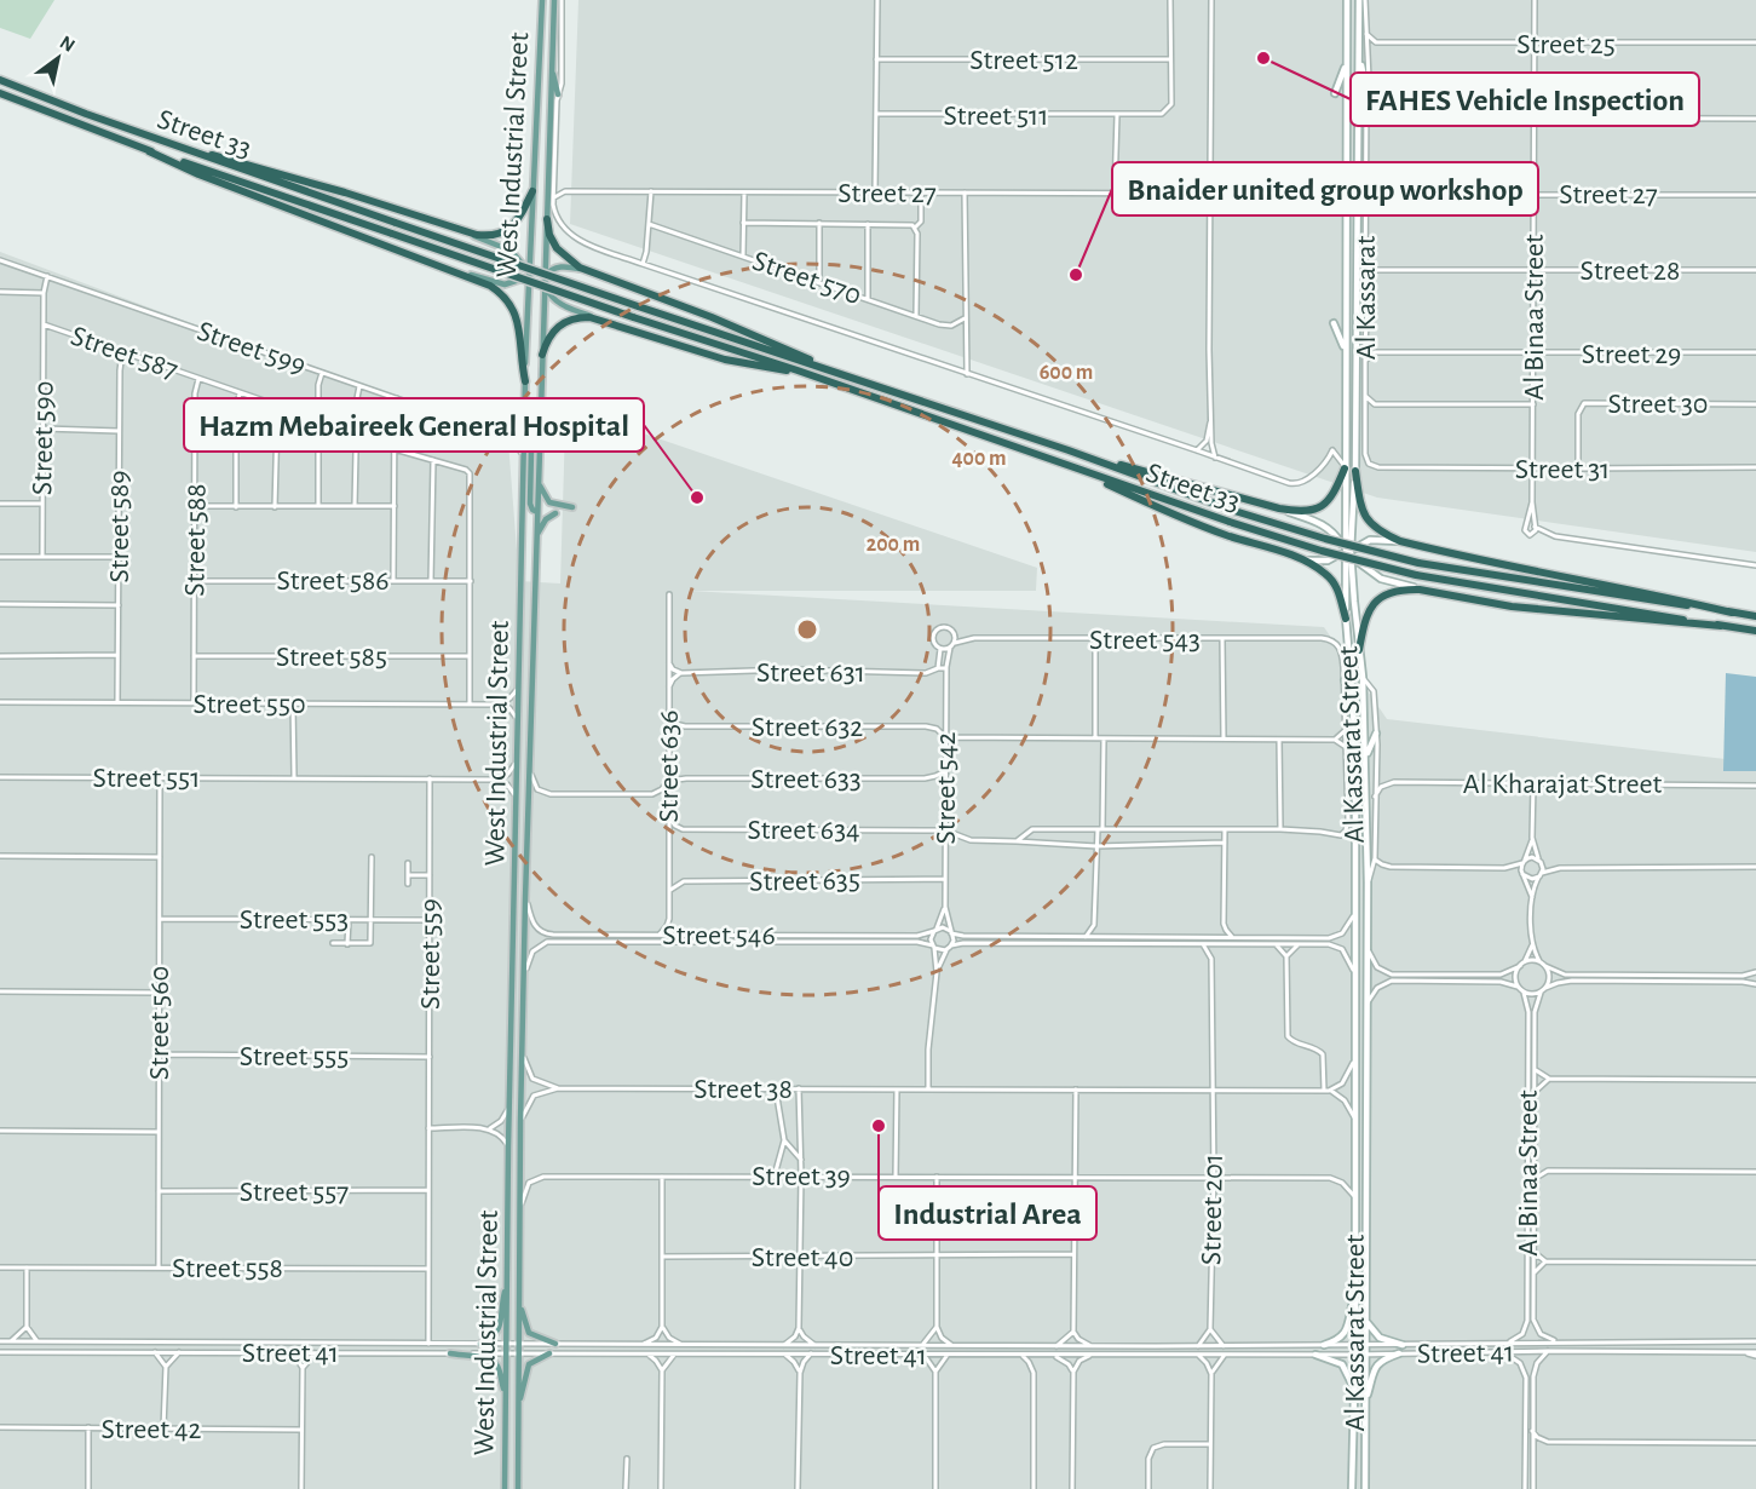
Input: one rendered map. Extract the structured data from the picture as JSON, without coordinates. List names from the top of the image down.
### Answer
{
  "streets": {
    "highway": ["Street 33"],
    "main road": ["West Industrial Street"],
    "street": [
      "Street 25",
      "Street 512",
      "Street 511",
      "Street 27",
      "Street 28",
      "Street 570",
      "Al Kassarat",
      "Al Binaa Street",
      "Street 599",
      "Street 587",
      "Street 29",
      "Street 30",
      "Street 590",
      "Street 31",
      "Street 589",
      "Street 588",
      "Street 586",
      "Street 543",
      "Street 585",
      "Street 631",
      "Street 550",
      "Street 632",
      "Al Kassarat Street",
      "Street 636",
      "Street 551",
      "Street 633",
      "Al Kharajat Street",
      "Street 542",
      "Street 634",
      "Street 635",
      "Street 553",
      "Street 546",
      "Street 559",
      "Street 560",
      "Street 555",
      "Street 38",
      "Street 39",
      "Street 557",
      "Street 201",
      "Street 40",
      "Street 558",
      "Street 41",
      "Street 42"
    ]
  },
  "crossings": [
    ["Street 25", "Al Binaa Street"],
    ["Street 512", "Street 511"],
    ["West Industrial Street", "Street 599"],
    ["West Industrial Street", "Street 546"],
    ["West Industrial Street", "Street 39"],
    ["West Industrial Street", "Street 40"],
    ["West Industrial Street", "Street 41"],
    ["Street 27", "Al Binaa Street"],
    ["Street 28", "Al Binaa Street"],
    ["Al Kassarat", "Street 31"],
    ["Al Binaa Street", "Street 29"],
    ["Al Binaa Street", "Street 31"],
    ["Al Binaa Street", "Street 41"],
    ["Street 599", "Street 590"],
    ["Street 587", "Street 590"],
    ["Street 587", "Street 589"],
    ["Street 587", "Street 588"],
    ["Street 30", "Street 31"],
    ["Street 589", "Street 550"],
    ["Street 588", "Street 586"],
    ["Street 588", "Street 585"],
    ["Street 588", "Street 550"],
    ["Street 543", "Al Kassarat Street"],
    ["Street 543", "Street 542"],
    ["Street 632", "Street 636"],
    ["Street 632", "Street 542"],
    ["Al Kassarat Street", "Al Kharajat Street"],
    ["Al Kassarat Street", "Street 39"],
    ["Al Kassarat Street", "Street 41"],
    ["Street 636", "Street 633"],
    ["Street 636", "Street 634"],
    ["Street 636", "Street 635"],
    ["Street 636", "Street 546"],
    ["Street 551", "Street 559"],
    ["Street 551", "Street 560"],
    ["Street 633", "Street 542"],
    ["Street 542", "Street 634"],
    ["Street 542", "Street 635"],
    ["Street 542", "Street 546"],
    ["Street 553", "Street 559"],
    ["Street 553", "Street 560"],
    ["Street 559", "Street 555"],
    ["Street 559", "Street 557"],
    ["Street 559", "Street 558"],
    ["Street 559", "Street 41"],
    ["Street 560", "Street 555"],
    ["Street 560", "Street 557"],
    ["Street 560", "Street 558"],
    ["Street 38", "Street 201"],
    ["Street 39", "Street 201"],
    ["Street 39", "Street 40"],
    ["Street 39", "Street 41"],
    ["Street 40", "Street 41"]
  ],
  "places": [
    "FAHES Vehicle Inspection",
    "Bnaider united group workshop",
    "Hazm Mebaireek General Hospital",
    "Industrial Area"
  ],
  "north": "top right",
  "rings": ["600 m", "400 m", "200 m"]
}
